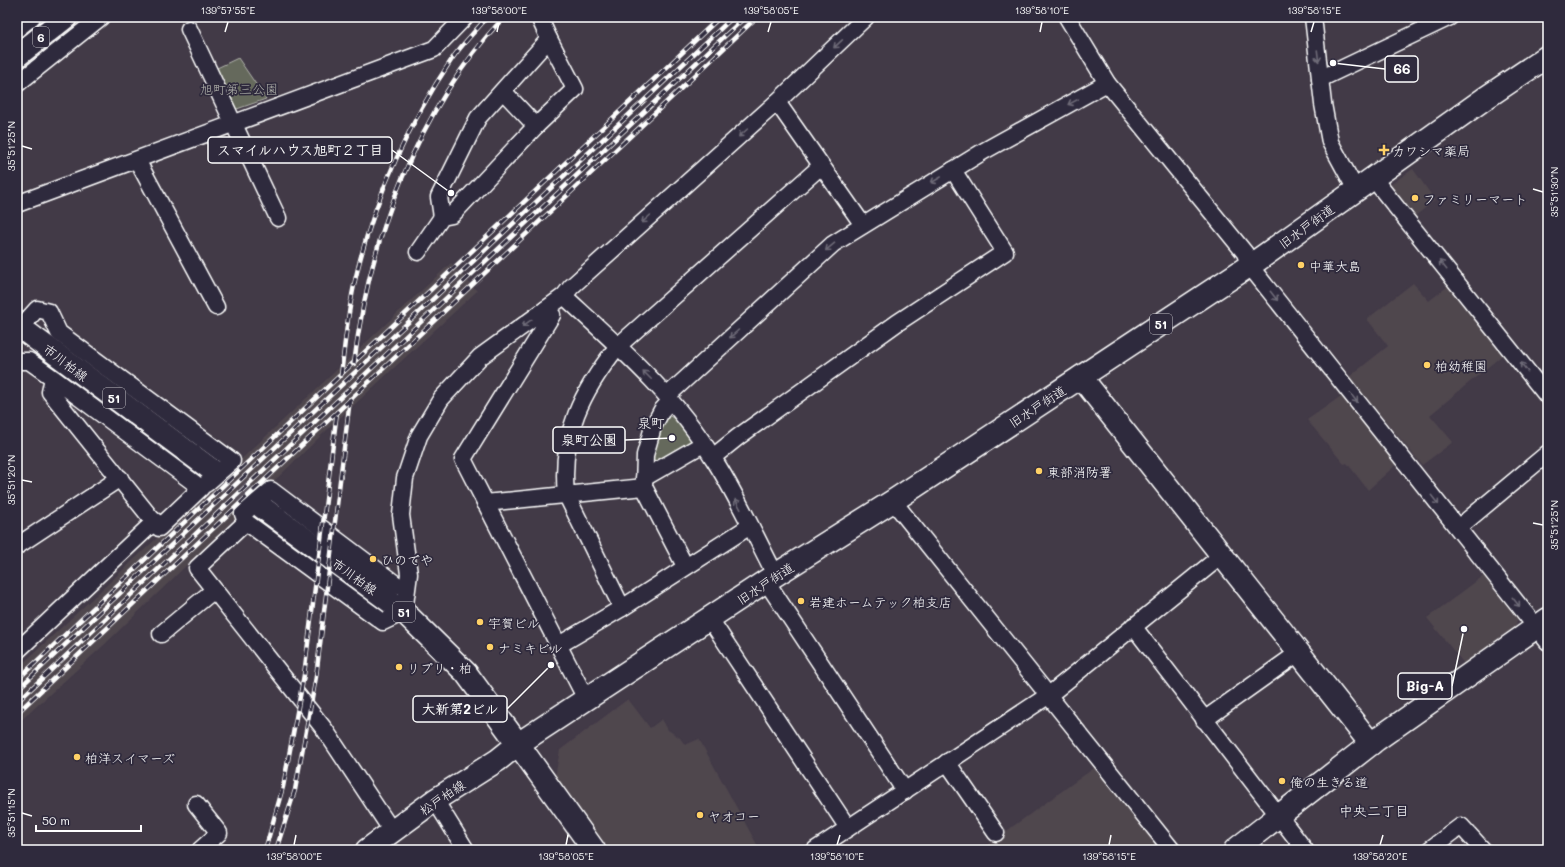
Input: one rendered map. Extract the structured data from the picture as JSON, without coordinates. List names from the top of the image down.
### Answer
{
  "streets": {
    "main road": [
      "6",
      "旧水戸街道",
      "51",
      "市川柏線",
      "松戸柏線"
    ]
  },
  "crossings": [
    ["旧水戸街道", "市川柏線"],
    ["旧水戸街道", "松戸柏線"],
    ["市川柏線", "松戸柏線"]
  ],
  "districts": ["泉町", "中央二丁目"],
  "parks": ["旭町第三公園"],
  "places": {
    "other": [
      "66",
      "スマイルハウス旭町２丁目",
      "ファミリーマート",
      "中華大島",
      "柏幼稚園",
      "泉町公園",
      "東部消防署",
      "ひのでや",
      "岩建ホームテック柏支店",
      "宇賀ビル",
      "Big-A",
      "ナミキビル",
      "大新第2ビル",
      "リブリ・柏",
      "柏洋スイマーズ",
      "俺の生きる道",
      "ヤオコー"
    ],
    "health": ["カワシマ薬局"]
  },
  "scale_bar": "50 m",
  "coordinates": [
    "139°57'55\"E",
    "139°58'00\"E",
    "139°58'05\"E",
    "139°58'10\"E",
    "139°58'15\"E",
    "35°51'25\"N",
    "35°51'30\"N",
    "35°51'20\"N",
    "35°51'15\"N",
    "139°58'20\"E"
  ]
}
